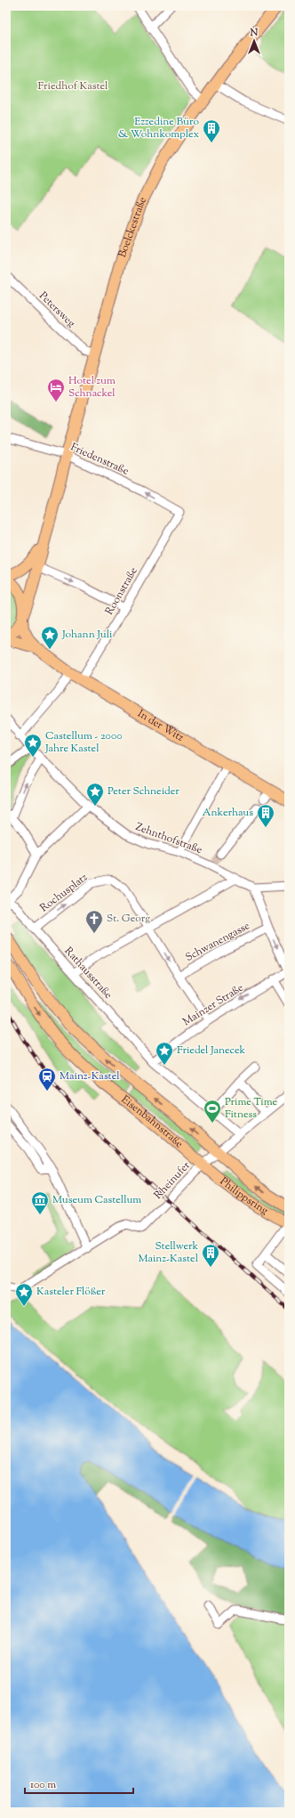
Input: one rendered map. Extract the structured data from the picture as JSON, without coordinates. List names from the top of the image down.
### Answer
{
  "streets": {
    "main road": [
      "Boelckestraße",
      "In der Witz",
      "Eisenbahnstraße",
      "Philippsring"
    ],
    "street": [
      "Petersweg",
      "Friedenstraße",
      "Roonstraße",
      "Zehnthofstraße",
      "Rochusplatz",
      "Schwanengasse",
      "Rathausstraße",
      "Mainzer Straße",
      "Rheinufer"
    ]
  },
  "crossings": [
    ["Boelckestraße", "Petersweg"],
    ["Boelckestraße", "Friedenstraße"],
    ["Boelckestraße", "In der Witz"],
    ["Friedenstraße", "Roonstraße"],
    ["Roonstraße", "In der Witz"],
    ["Rochusplatz", "Schwanengasse"],
    ["Rochusplatz", "Rathausstraße"],
    ["Rochusplatz", "Mainzer Straße"],
    ["Rathausstraße", "Mainzer Straße"],
    ["Eisenbahnstraße", "Rheinufer"],
    ["Eisenbahnstraße", "Philippsring"],
    ["Rheinufer", "Philippsring"]
  ],
  "one_way": ["Friedenstraße", "Mainzer Straße"],
  "parks": ["Friedhof Kastel"],
  "places": {
    "building": ["Ezzedine Büro & Wohnkomplex", "Ankerhaus", "Stellwerk Mainz-Kastel"],
    "hotel": ["Hotel zum Schnackel"],
    "place": [
      "Johann Juli",
      "Castellum - 2000 Jahre Kastel",
      "Peter Schneider",
      "Friedel Janecek",
      "Kasteler Flößer"
    ],
    "church": ["St. Georg"],
    "station": ["Mainz-Kastel"],
    "sports": ["Prime Time Fitness"],
    "museum": ["Museum Castellum"]
  },
  "scale_bar": "100 m",
  "north": "top"
}
